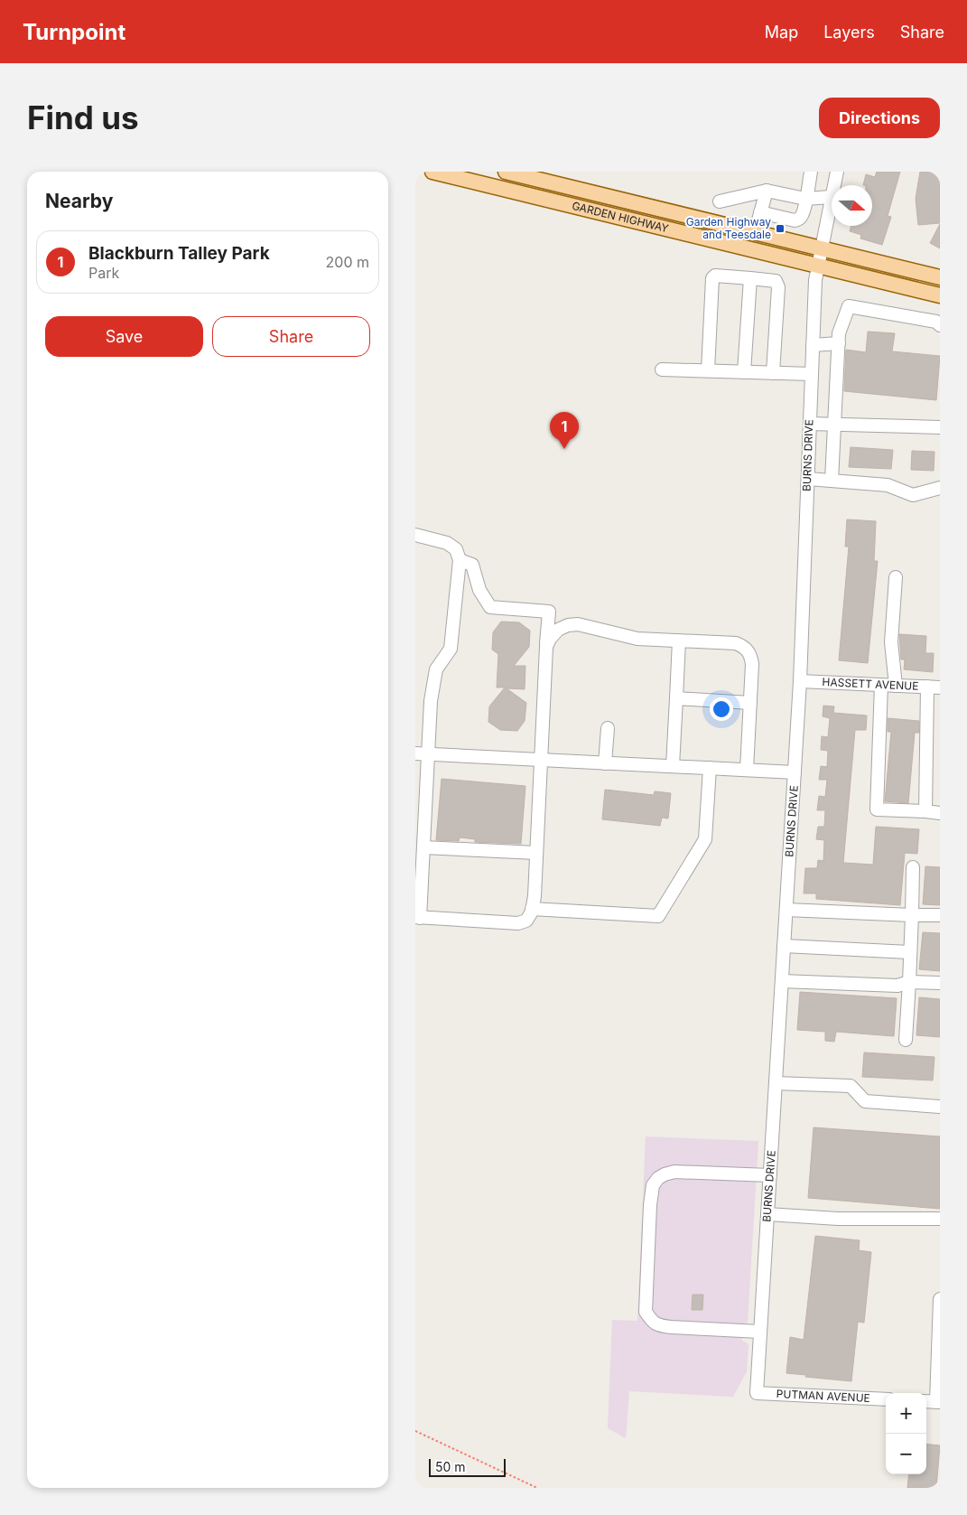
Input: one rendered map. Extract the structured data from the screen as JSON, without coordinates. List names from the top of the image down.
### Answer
{
  "streets": {
    "main road": ["GARDEN HIGHWAY"],
    "street": ["BURNS DRIVE", "HASSETT AVENUE", "PUTMAN AVENUE"]
  },
  "crossings": [
    ["GARDEN HIGHWAY", "BURNS DRIVE"],
    ["BURNS DRIVE", "HASSETT AVENUE"],
    ["BURNS DRIVE", "PUTMAN AVENUE"]
  ],
  "places": {
    "transit": ["Garden Highway and Teesdale"]
  },
  "scale_bar": "50 m",
  "north": "right",
  "page": {
    "header": "Turnpoint",
    "nav": ["Map", "Layers", "Share"],
    "buttons": [
      "Directions",
      ["Save", "Share"]
    ],
    "title": "Find us",
    "heading": "Nearby",
    "list": [
      {
        "mark": "1",
        "name": "Blackburn Talley Park",
        "note": "Park",
        "value": "200 m"
      }
    ],
    "pins": "1",
    "map_buttons": ["+", "−"],
    "scale": "50 m"
  }
}
